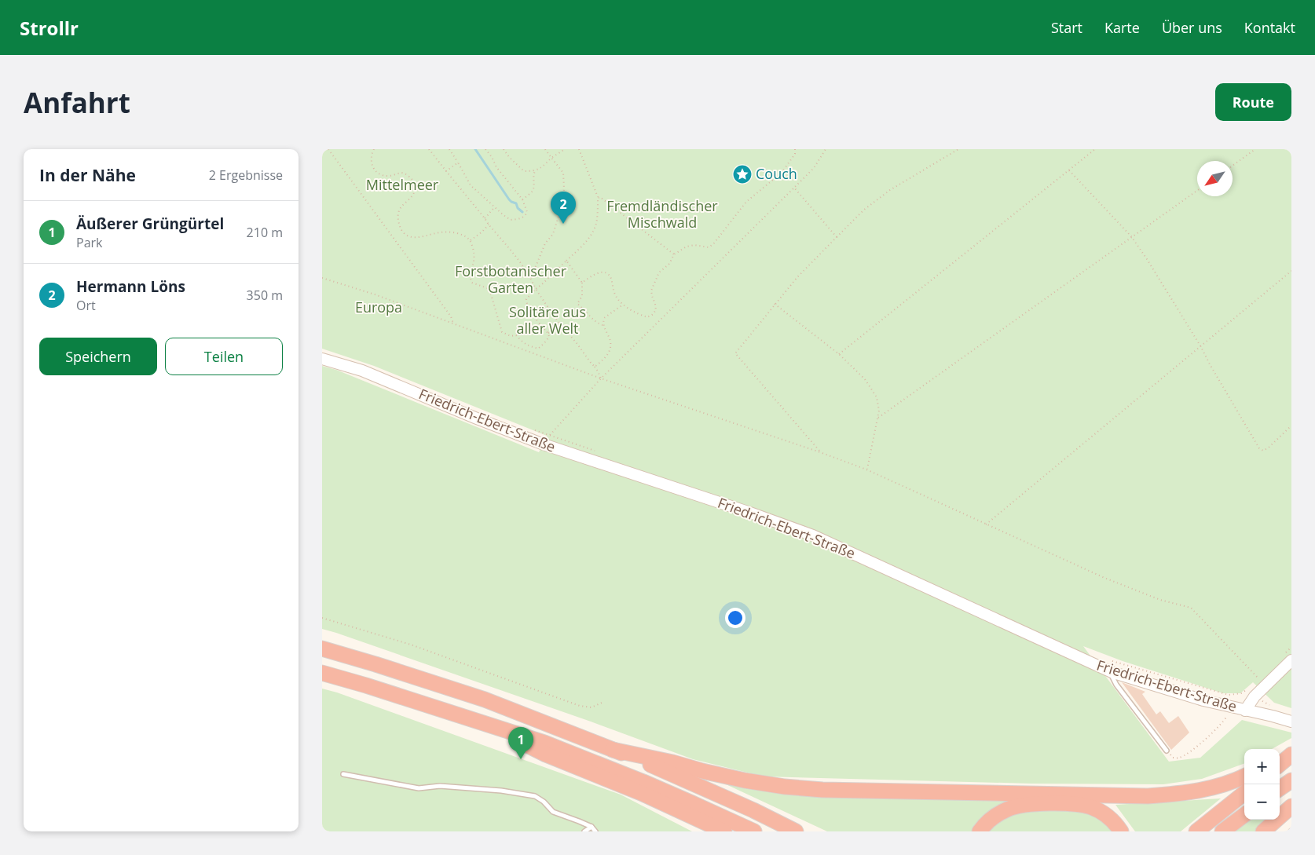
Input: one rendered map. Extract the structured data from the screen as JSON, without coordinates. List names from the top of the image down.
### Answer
{
  "streets": {
    "main road": ["Friedrich-Ebert-Straße"]
  },
  "parks": [
    "Mittelmeer",
    "Fremdländischer Mischwald",
    "Forstbotanischer Garten",
    "Europa",
    "Solitäre aus aller Welt"
  ],
  "places": {
    "place": ["Couch"]
  },
  "north": "bottom left",
  "page": {
    "header": "Strollr",
    "nav": [
      "Start",
      "Karte",
      "Über uns",
      "Kontakt"
    ],
    "buttons": [
      "Route",
      ["Speichern", "Teilen"]
    ],
    "title": "Anfahrt",
    "heading": ["In der Nähe", "2 Ergebnisse"],
    "pins": ["2", "1"],
    "list": [
      {
        "mark": "1",
        "name": "Äußerer Grüngürtel",
        "note": "Park",
        "value": "210 m"
      },
      {
        "mark": "2",
        "name": "Hermann Löns",
        "note": "Ort",
        "value": "350 m"
      }
    ],
    "map_buttons": ["+", "−"]
  }
}
